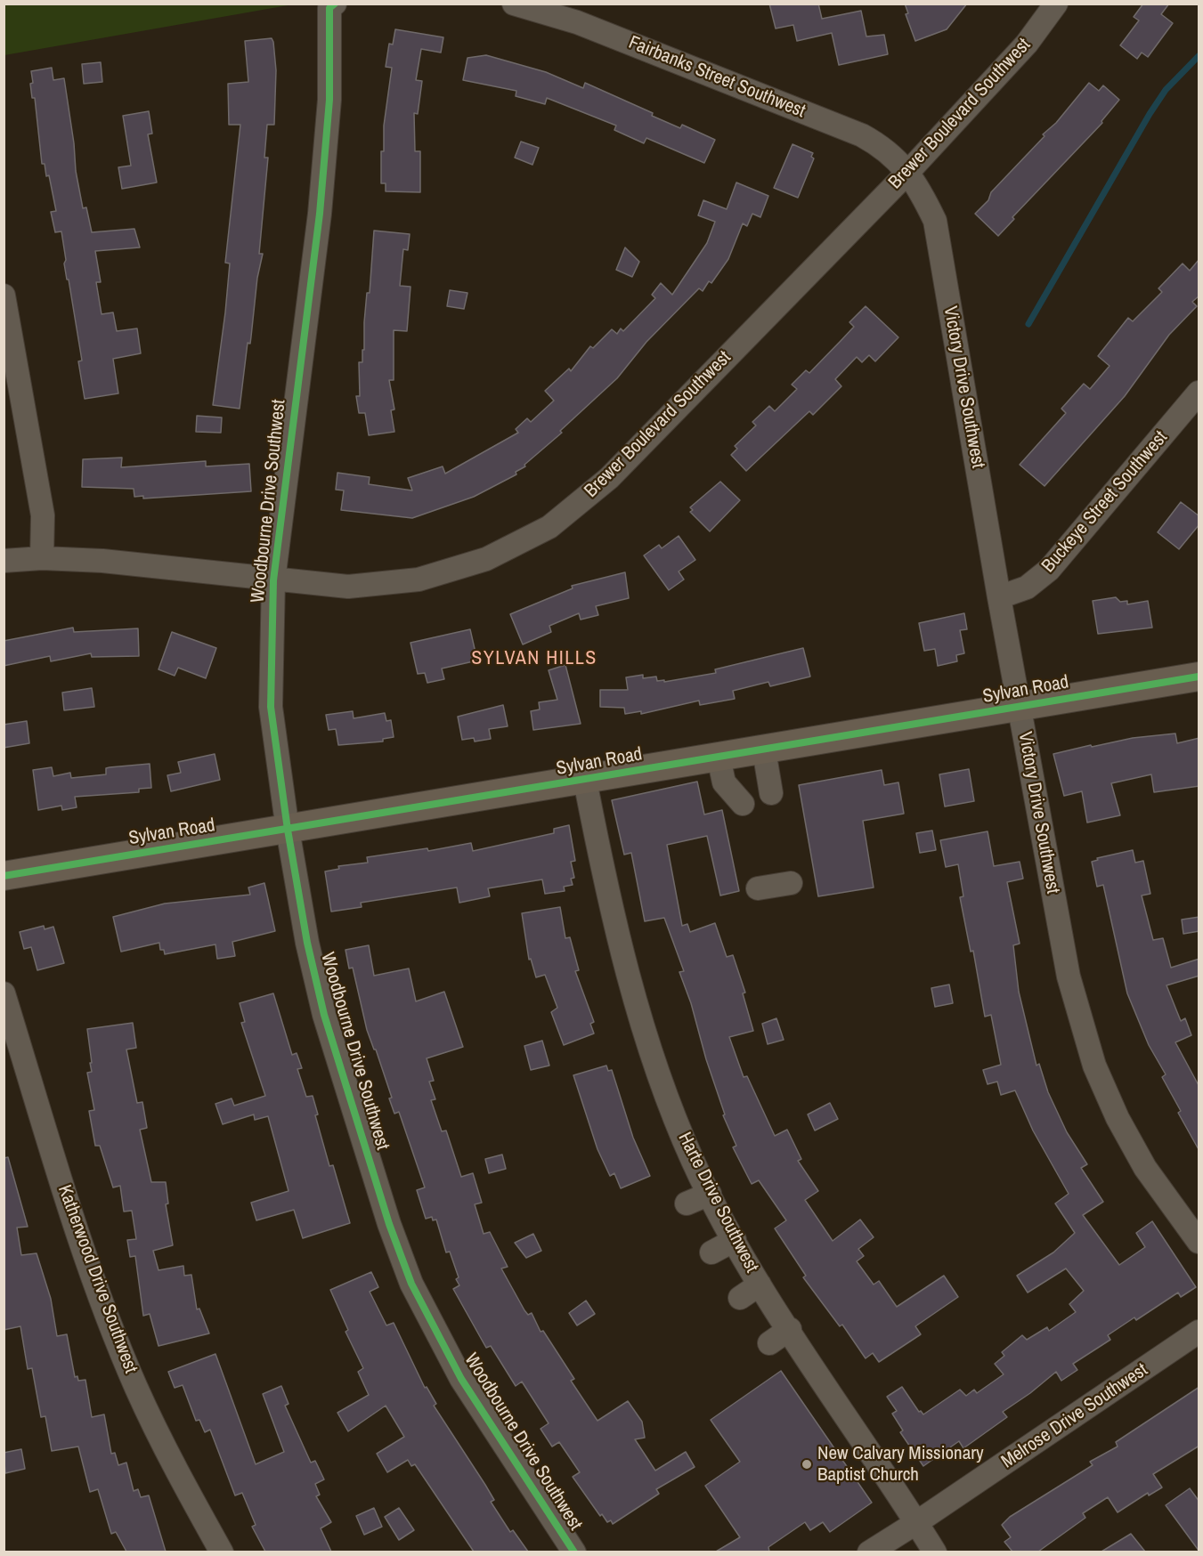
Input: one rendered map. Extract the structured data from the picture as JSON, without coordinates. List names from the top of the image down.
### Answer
{
  "streets": {
    "main road": ["Sylvan Road"],
    "street": [
      "Fairbanks Street Southwest",
      "Brewer Boulevard Southwest",
      "Victory Drive Southwest",
      "Woodbourne Drive Southwest",
      "Buckeye Street Southwest",
      "Harte Drive Southwest",
      "Katherwood Drive Southwest",
      "Melrose Drive Southwest"
    ]
  },
  "crossings": [
    ["Fairbanks Street Southwest", "Brewer Boulevard Southwest"],
    ["Fairbanks Street Southwest", "Victory Drive Southwest"],
    ["Brewer Boulevard Southwest", "Victory Drive Southwest"],
    ["Brewer Boulevard Southwest", "Woodbourne Drive Southwest"],
    ["Victory Drive Southwest", "Buckeye Street Southwest"],
    ["Victory Drive Southwest", "Sylvan Road"],
    ["Woodbourne Drive Southwest", "Sylvan Road"],
    ["Sylvan Road", "Harte Drive Southwest"],
    ["Harte Drive Southwest", "Melrose Drive Southwest"]
  ],
  "districts": ["SYLVAN HILLS"],
  "places": ["New Calvary Missionary Baptist Church"]
}
